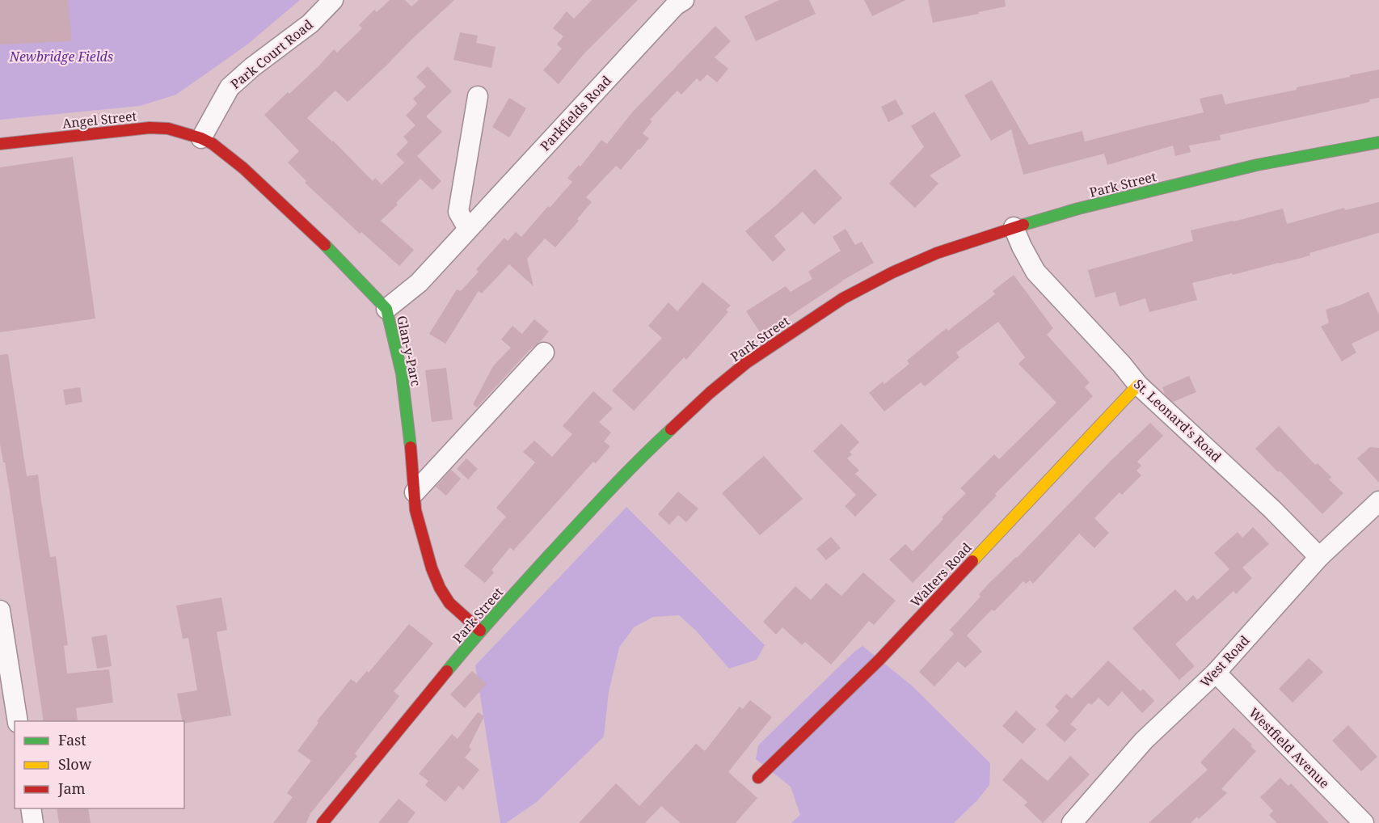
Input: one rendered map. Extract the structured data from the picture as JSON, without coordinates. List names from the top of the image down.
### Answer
{
  "streets": {
    "street": [
      "Park Court Road",
      "Parkfields Road",
      "Angel Street",
      "Park Street",
      "Glan-y-Parc",
      "St. Leonard's Road",
      "Walters Road",
      "West Road",
      "Westfield Avenue"
    ]
  },
  "crossings": [
    ["Park Court Road", "Angel Street"],
    ["Park Court Road", "Glan-y-Parc"],
    ["Parkfields Road", "Glan-y-Parc"],
    ["Angel Street", "Glan-y-Parc"],
    ["Park Street", "Glan-y-Parc"],
    ["Park Street", "St. Leonard's Road"],
    ["St. Leonard's Road", "Walters Road"],
    ["St. Leonard's Road", "West Road"],
    ["West Road", "Westfield Avenue"]
  ],
  "parks": ["Newbridge Fields"],
  "legend": ["Fast", "Slow", "Jam"]
}
